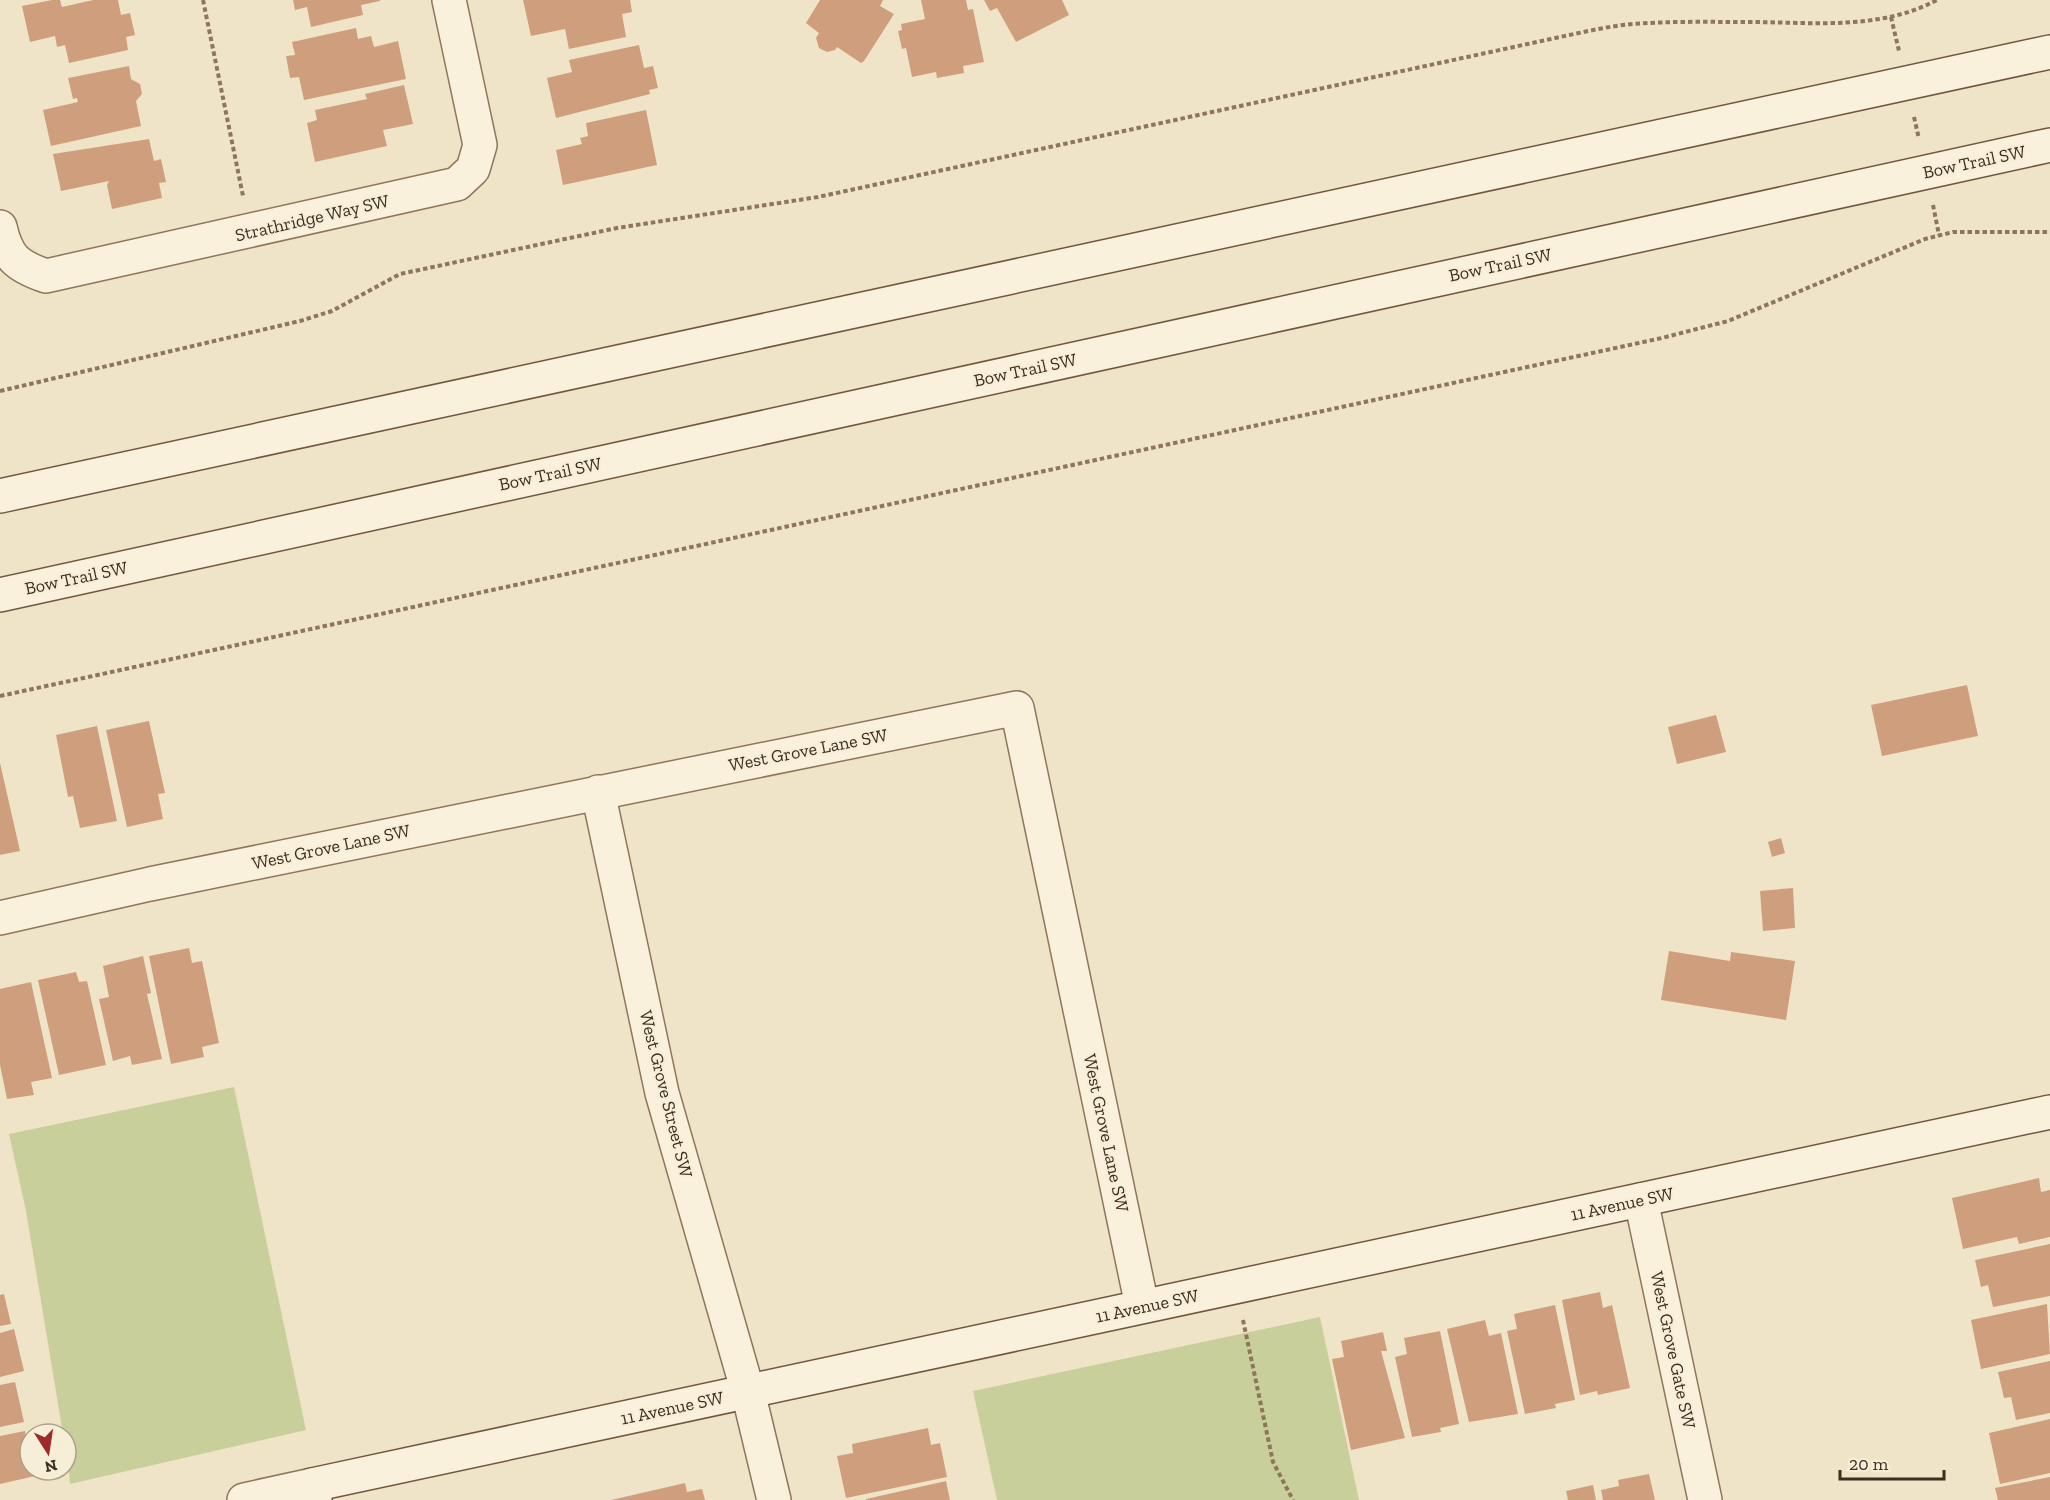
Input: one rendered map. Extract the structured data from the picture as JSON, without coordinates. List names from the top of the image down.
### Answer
{
  "streets": {
    "street": [
      "Bow Trail SW",
      "Strathridge Way SW",
      "West Grove Lane SW",
      "West Grove Street SW",
      "11 Avenue SW",
      "West Grove Gate SW"
    ]
  },
  "crossings": [
    ["West Grove Lane SW", "West Grove Street SW"],
    ["West Grove Lane SW", "11 Avenue SW"],
    ["West Grove Street SW", "11 Avenue SW"],
    ["11 Avenue SW", "West Grove Gate SW"]
  ],
  "scale_bar": "20 m",
  "north": "bottom"
}
